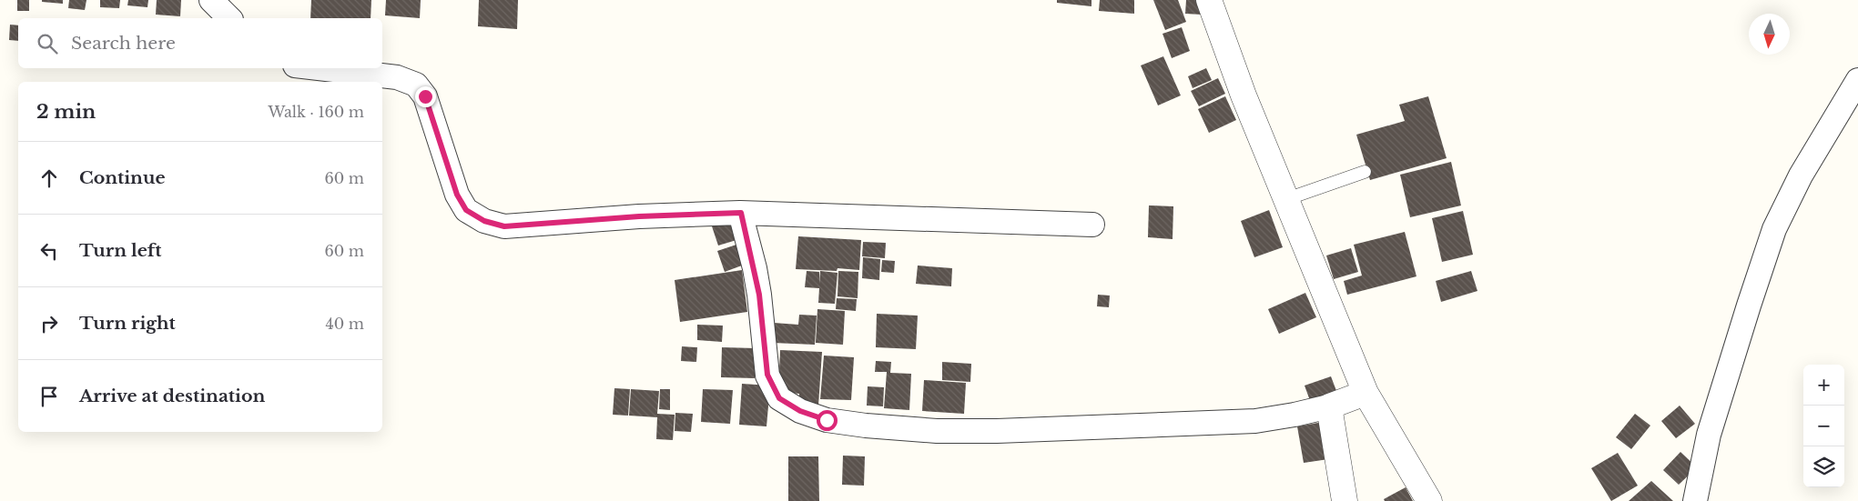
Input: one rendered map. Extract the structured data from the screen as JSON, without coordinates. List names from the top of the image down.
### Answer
{
  "north": "bottom",
  "page": {
    "search": "Search here",
    "heading": ["2 min", "Walk · 160 m"],
    "list": [
      ["Continue", "60 m"],
      ["Turn left", "60 m"],
      ["Turn right", "40 m"],
      "Arrive at destination"
    ],
    "map_buttons": ["+", "−"]
  }
}
